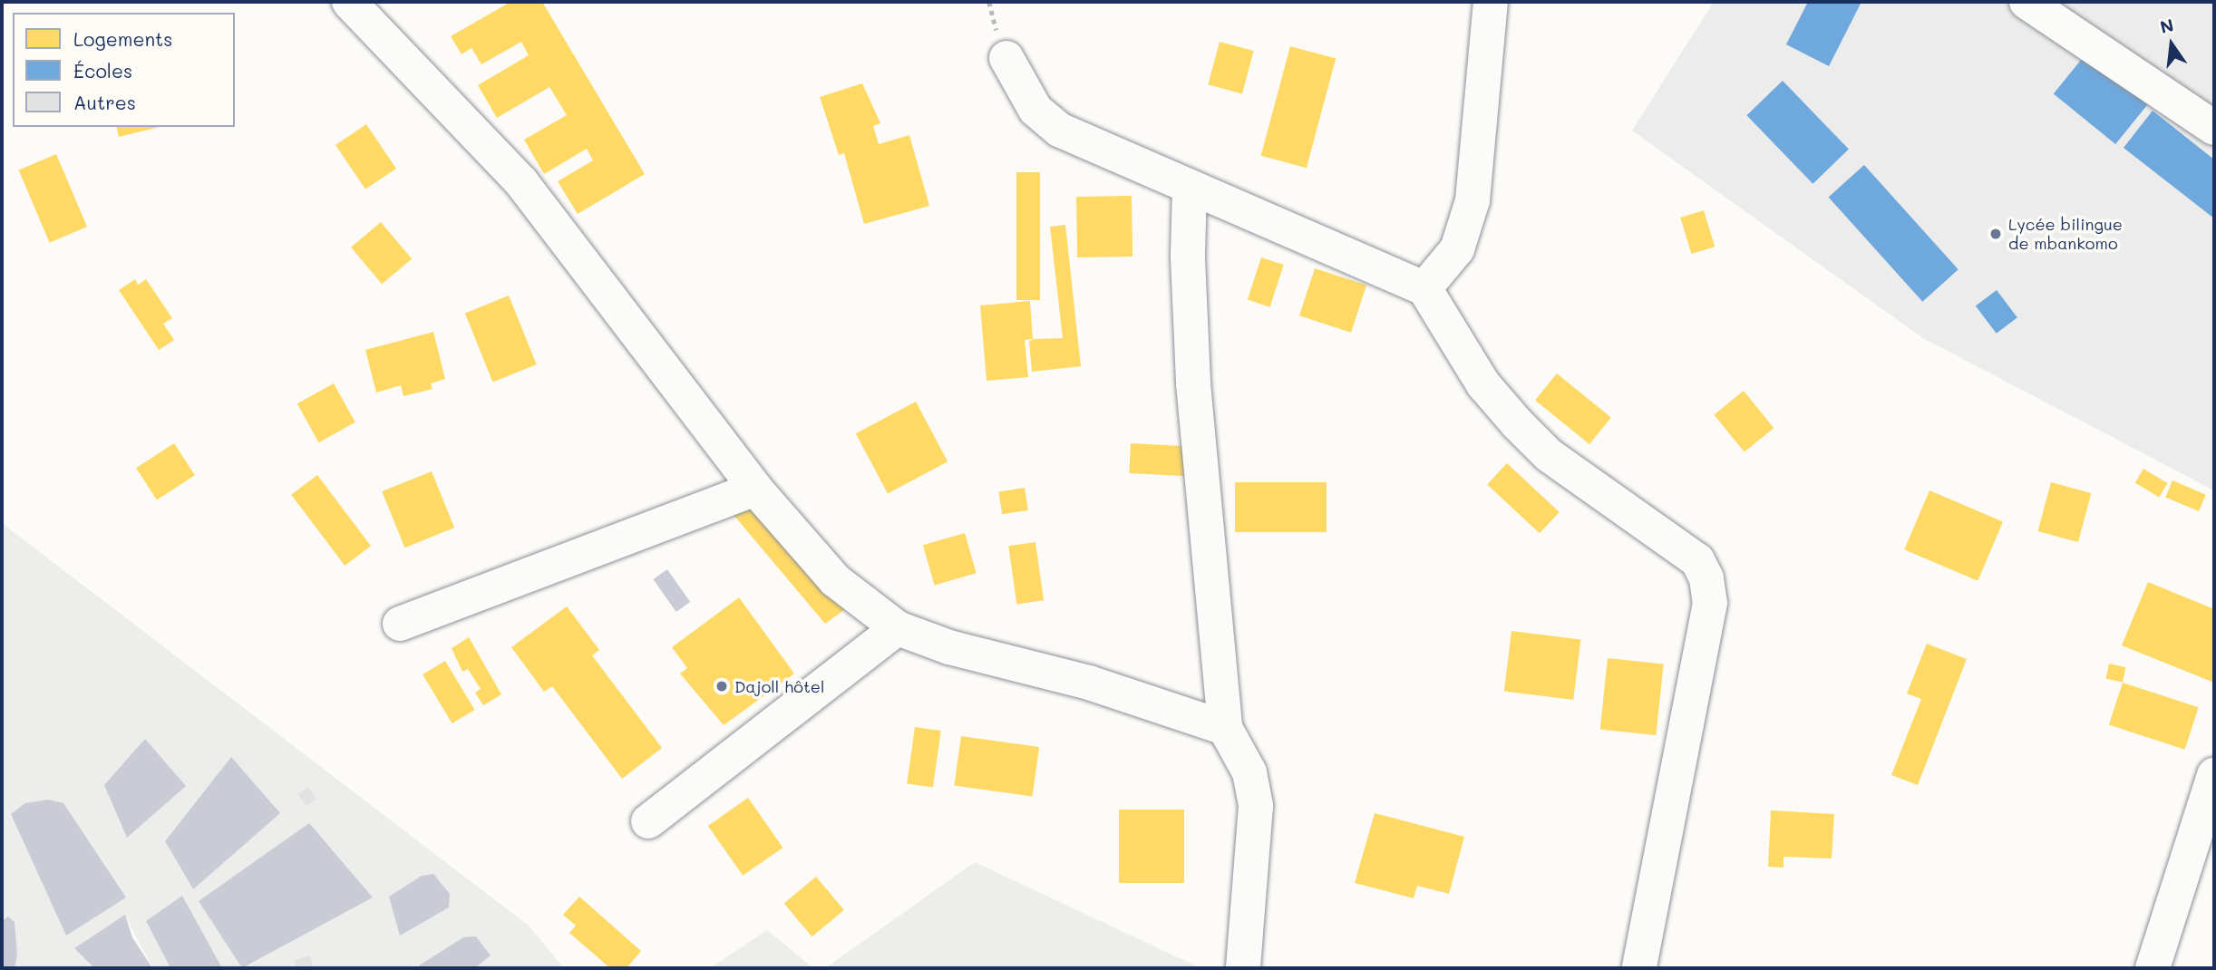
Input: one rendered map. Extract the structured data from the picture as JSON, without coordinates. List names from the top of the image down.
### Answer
{
  "places": ["Lycée bilingue de mbankomo", "Dajoll hôtel"],
  "legend": ["Logements", "Écoles", "Autres"],
  "north": "top"
}
